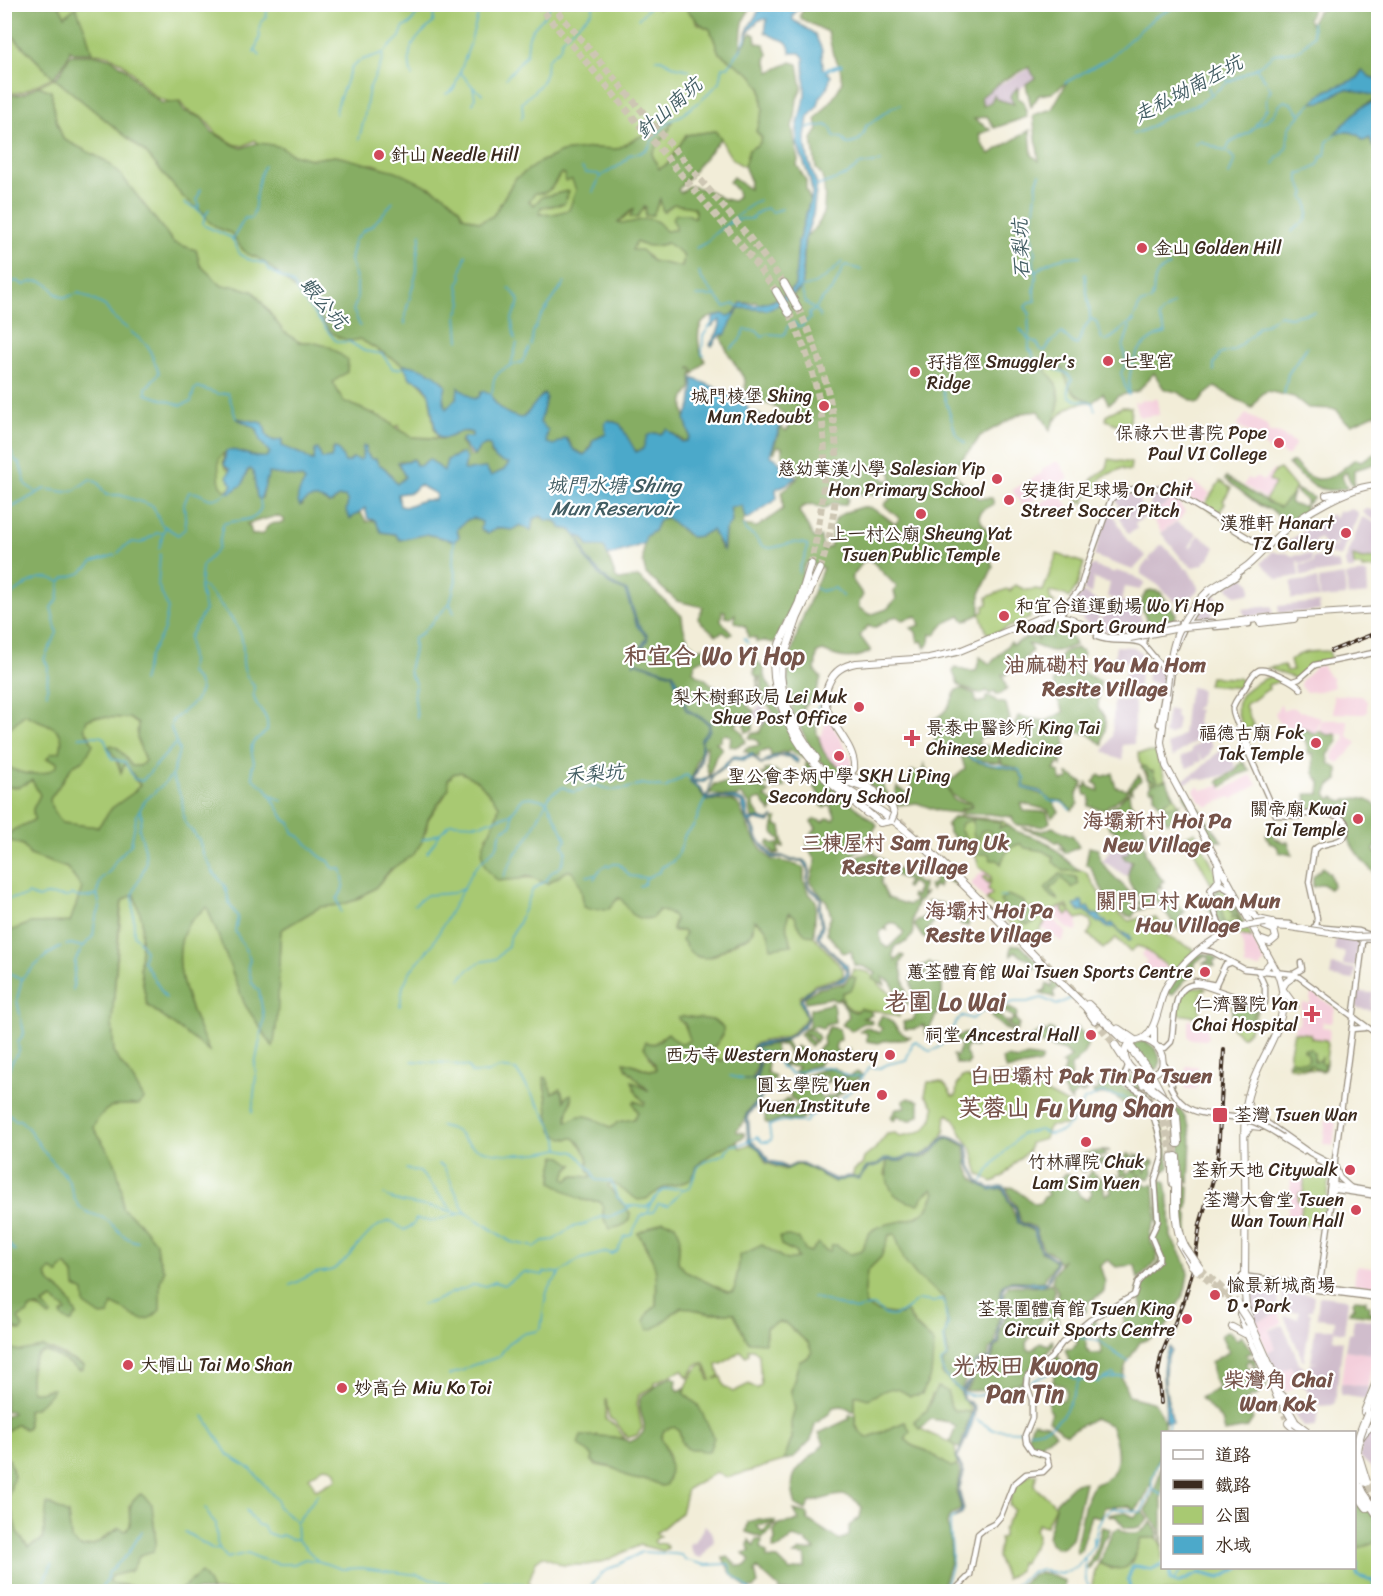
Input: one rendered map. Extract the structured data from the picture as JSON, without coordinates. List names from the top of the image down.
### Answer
{
  "districts": [
    "和宜合 Wo Yi Hop",
    "油麻磡村 Yau Ma Hom Resite Village",
    "海壩新村 Hoi Pa New Village",
    "三棟屋村 Sam Tung Uk Resite Village",
    "關門口村 Kwan Mun Hau Village",
    "海壩村 Hoi Pa Resite Village",
    "老圍 Lo Wai",
    "白田壩村 Pak Tin Pa Tsuen",
    "芙蓉山 Fu Yung Shan",
    "光板田 Kwong Pan Tin",
    "柴灣角 Chai Wan Kok"
  ],
  "water": [
    "走私坳南左坑",
    "針山南坑",
    "石梨坑",
    "蝦公坑",
    "城門水塘 Shing Mun Reservoir",
    "禾梨坑"
  ],
  "places": {
    "other": [
      "針山 Needle Hill",
      "金山 Golden Hill",
      "七聖宮",
      "孖指徑 Smuggler's Ridge",
      "城門棱堡 Shing Mun Redoubt",
      "保祿六世書院 Pope Paul VI College",
      "慈幼葉漢小學 Salesian Yip Hon Primary School",
      "安捷街足球場 On Chit Street Soccer Pitch",
      "上一村公廟 Sheung Yat Tsuen Public Temple",
      "漢雅軒 Hanart TZ Gallery",
      "和宜合道運動場 Wo Yi Hop Road Sport Ground",
      "梨木樹郵政局 Lei Muk Shue Post Office",
      "福德古廟 Fok Tak Temple",
      "聖公會李炳中學 SKH Li Ping Secondary School",
      "關帝廟 Kwai Tai Temple",
      "蕙荃體育館 Wai Tsuen Sports Centre",
      "祠堂 Ancestral Hall",
      "西方寺 Western Monastery",
      "圓玄學院 Yuen Yuen Institute",
      "竹林禪院 Chuk Lam Sim Yuen",
      "荃新天地 Citywalk",
      "荃灣大會堂 Tsuen Wan Town Hall",
      "愉景新城商場 D • Park",
      "荃景圍體育館 Tsuen King Circuit Sports Centre",
      "大帽山 Tai Mo Shan",
      "妙高台 Miu Ko Toi"
    ],
    "health": ["景泰中醫診所 King Tai Chinese Medicine", "仁濟醫院 Yan Chai Hospital"],
    "transit": ["荃灣 Tsuen Wan"]
  },
  "legend": [
    "道路",
    "鐵路",
    "公園",
    "水域"
  ]
}
